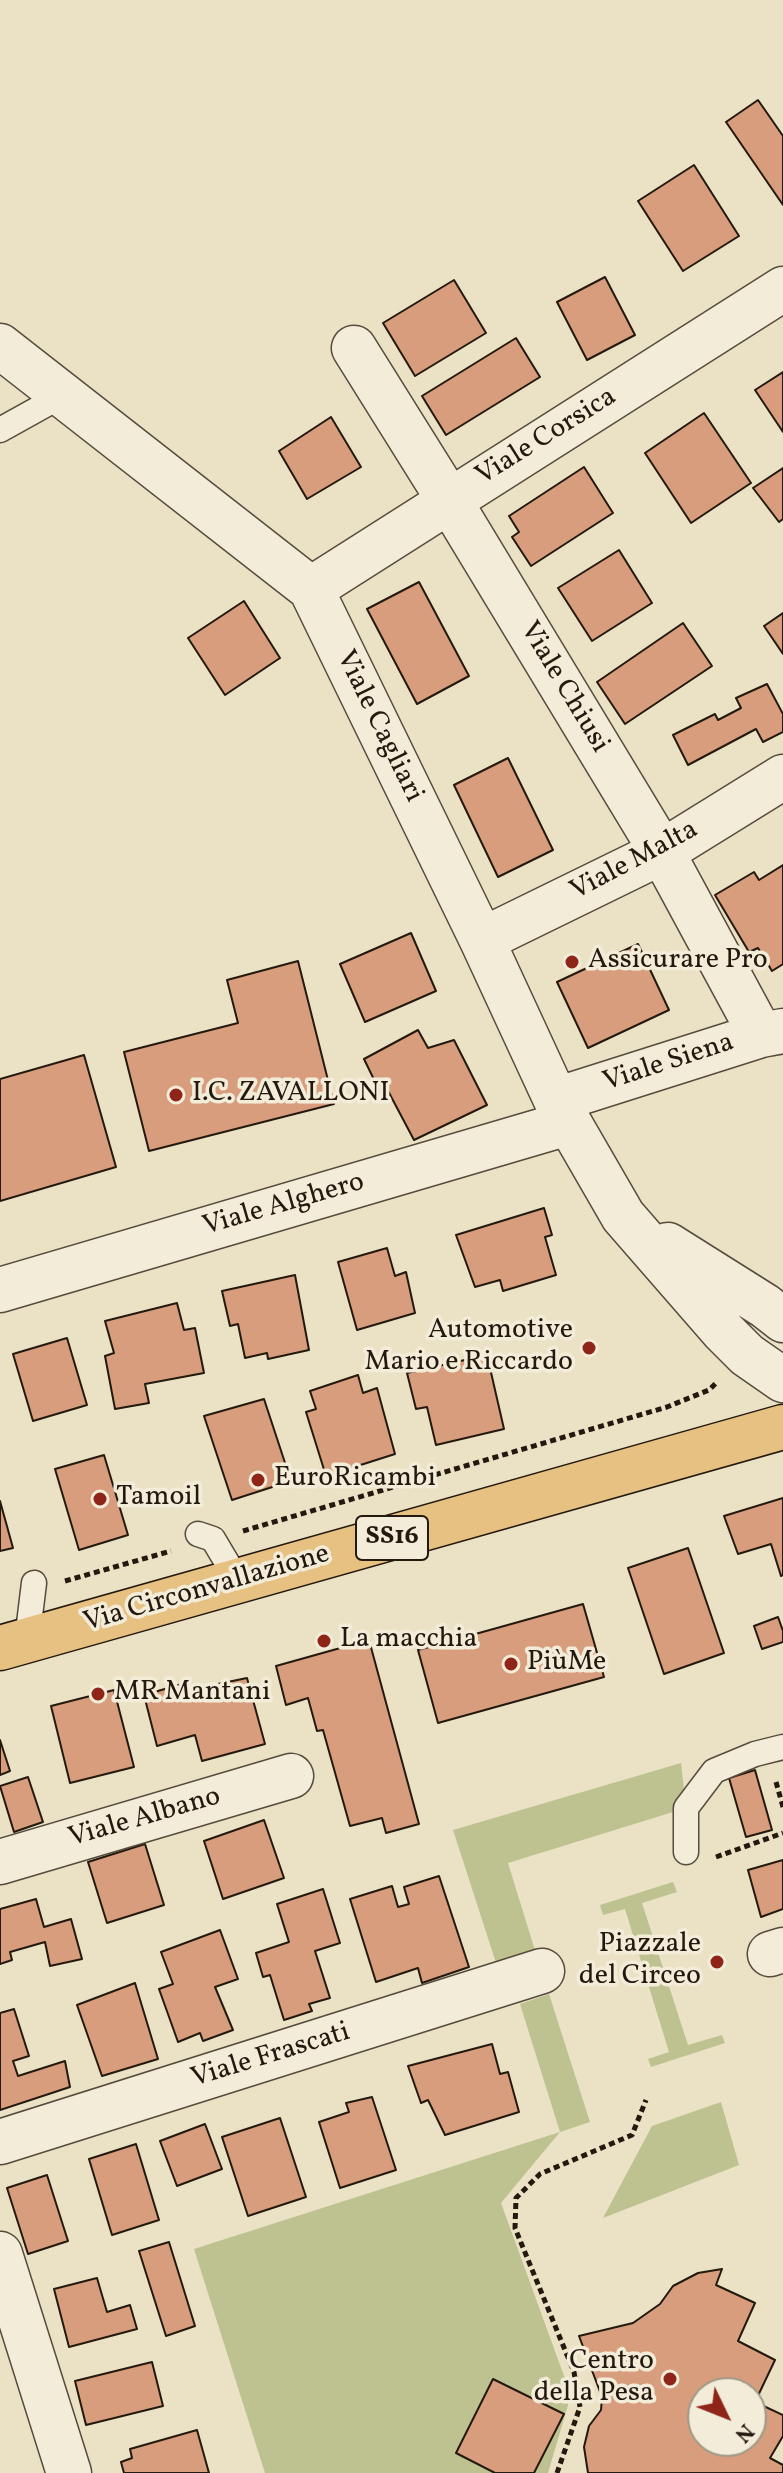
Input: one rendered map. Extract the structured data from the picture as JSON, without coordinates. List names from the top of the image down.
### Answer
{
  "streets": {
    "main road": ["SS16", "Via Circonvallazione"],
    "street": [
      "Viale Corsica",
      "Viale Chiusi",
      "Viale Cagliari",
      "Viale Malta",
      "Viale Siena",
      "Viale Alghero",
      "Viale Albano",
      "Viale Frascati"
    ]
  },
  "crossings": [
    ["Viale Corsica", "Viale Chiusi"],
    ["Viale Corsica", "Viale Cagliari"],
    ["Viale Chiusi", "Viale Malta"],
    ["Viale Chiusi", "Viale Siena"],
    ["Viale Cagliari", "Viale Malta"],
    ["Viale Cagliari", "Viale Siena"],
    ["Viale Cagliari", "Viale Alghero"],
    ["Viale Siena", "Viale Alghero"]
  ],
  "places": [
    "Assicurare Pro",
    "I.C. ZAVALLONI",
    "Automotive Mario e Riccardo",
    "EuroRicambi",
    "Tamoil",
    "La macchia",
    "PiùMe",
    "MR Mantani",
    "Piazzale del Circeo",
    "Centro della Pesa"
  ],
  "north": "bottom right"
}
